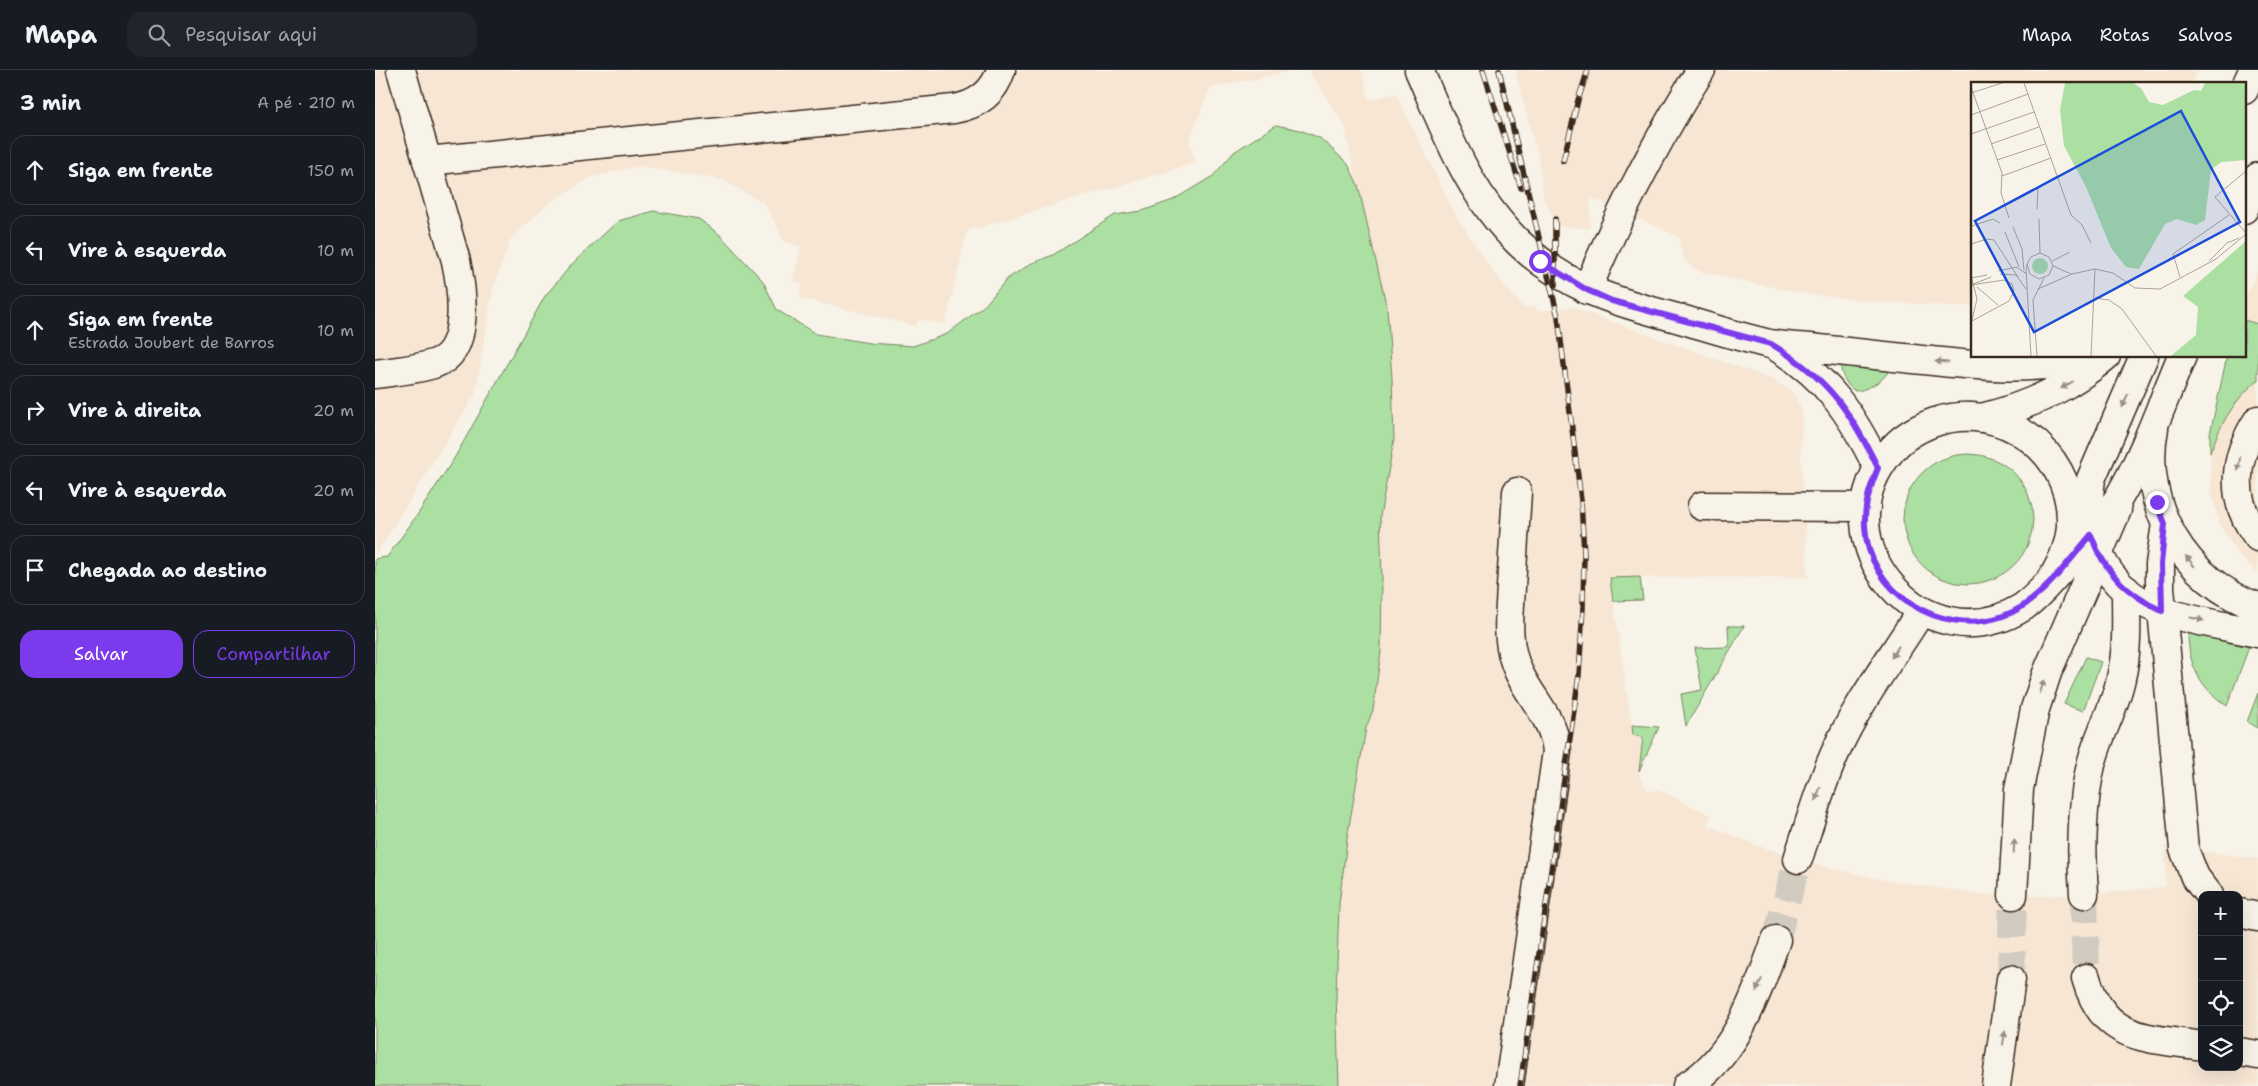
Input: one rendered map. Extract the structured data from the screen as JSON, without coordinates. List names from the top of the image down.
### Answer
{
  "page": {
    "header": "Mapa",
    "search": "Pesquisar aqui",
    "nav": ["Mapa", "Rotas", "Salvos"],
    "heading": ["3 min", "A pé · 210 m"],
    "list": [
      ["Siga em frente", "150 m"],
      ["Vire à esquerda", "10 m"],
      ["Siga em frente", "Estrada Joubert de Barros", "10 m"],
      ["Vire à direita", "20 m"],
      ["Vire à esquerda", "20 m"],
      "Chegada ao destino"
    ],
    "buttons": ["Salvar", "Compartilhar"],
    "map_buttons": ["+", "−"]
  }
}
